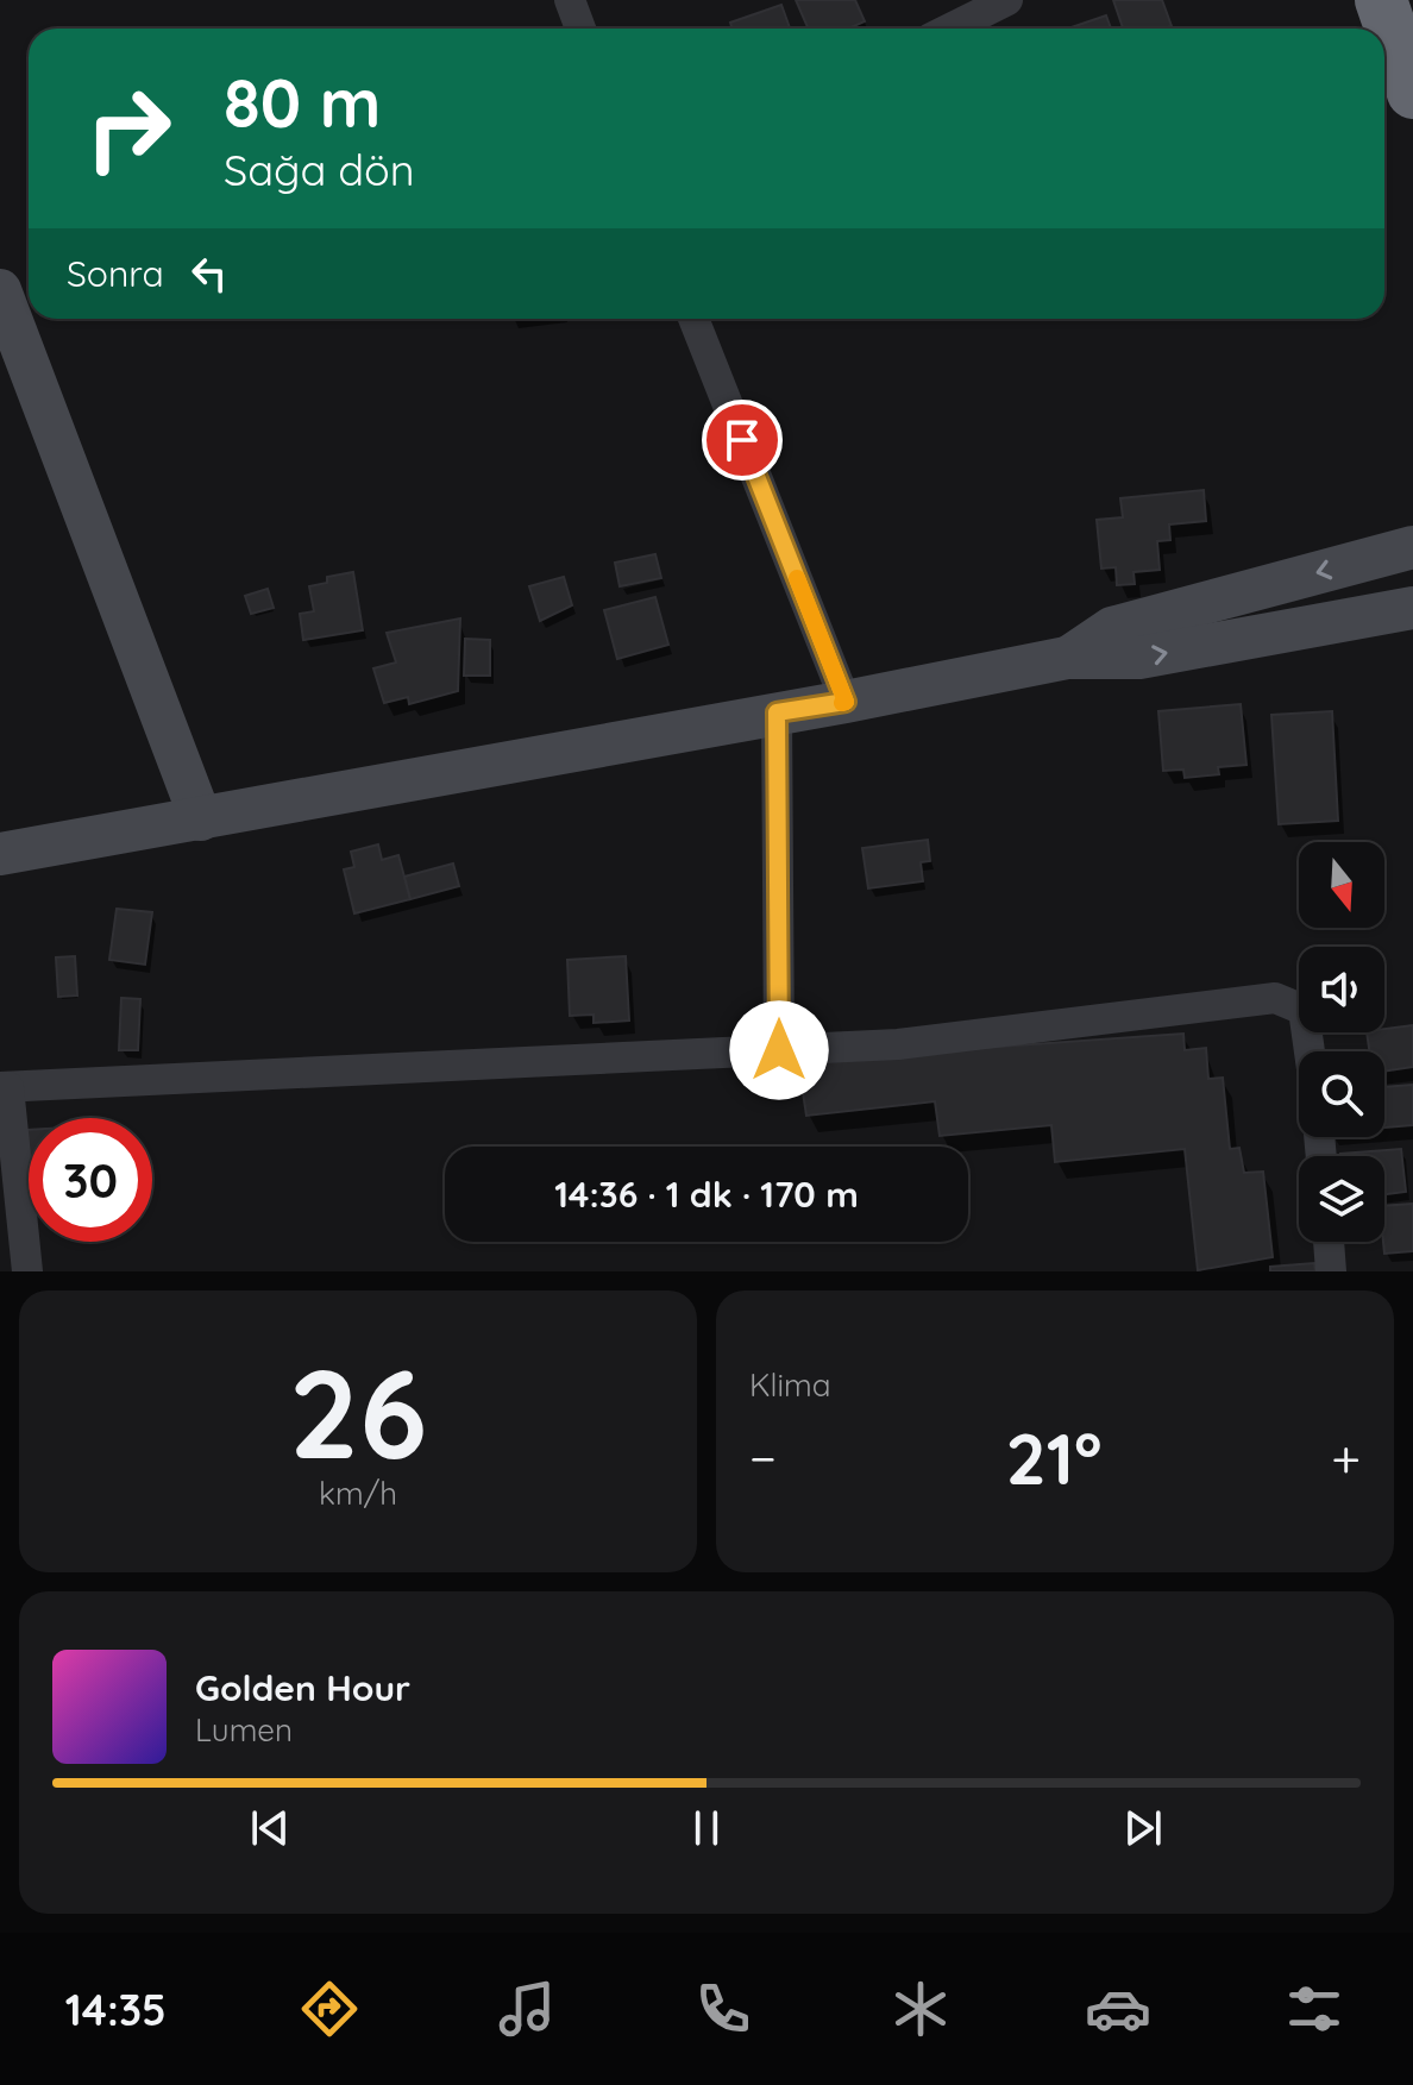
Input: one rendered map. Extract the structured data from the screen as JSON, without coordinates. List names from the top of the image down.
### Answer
{
  "north": "bottom",
  "page": {
    "turn": ["80 m", "Sağa dön"],
    "then": "Sonra",
    "limit": "30",
    "trip": "14:36 · 1 dk · 170 m",
    "tile": [
      ["26", "km/h"],
      "Klima"
    ],
    "heat": ["−", "21°", "+"],
    "song": ["Golden Hour", "Lumen"],
    "tabs": "14:35"
  }
}
